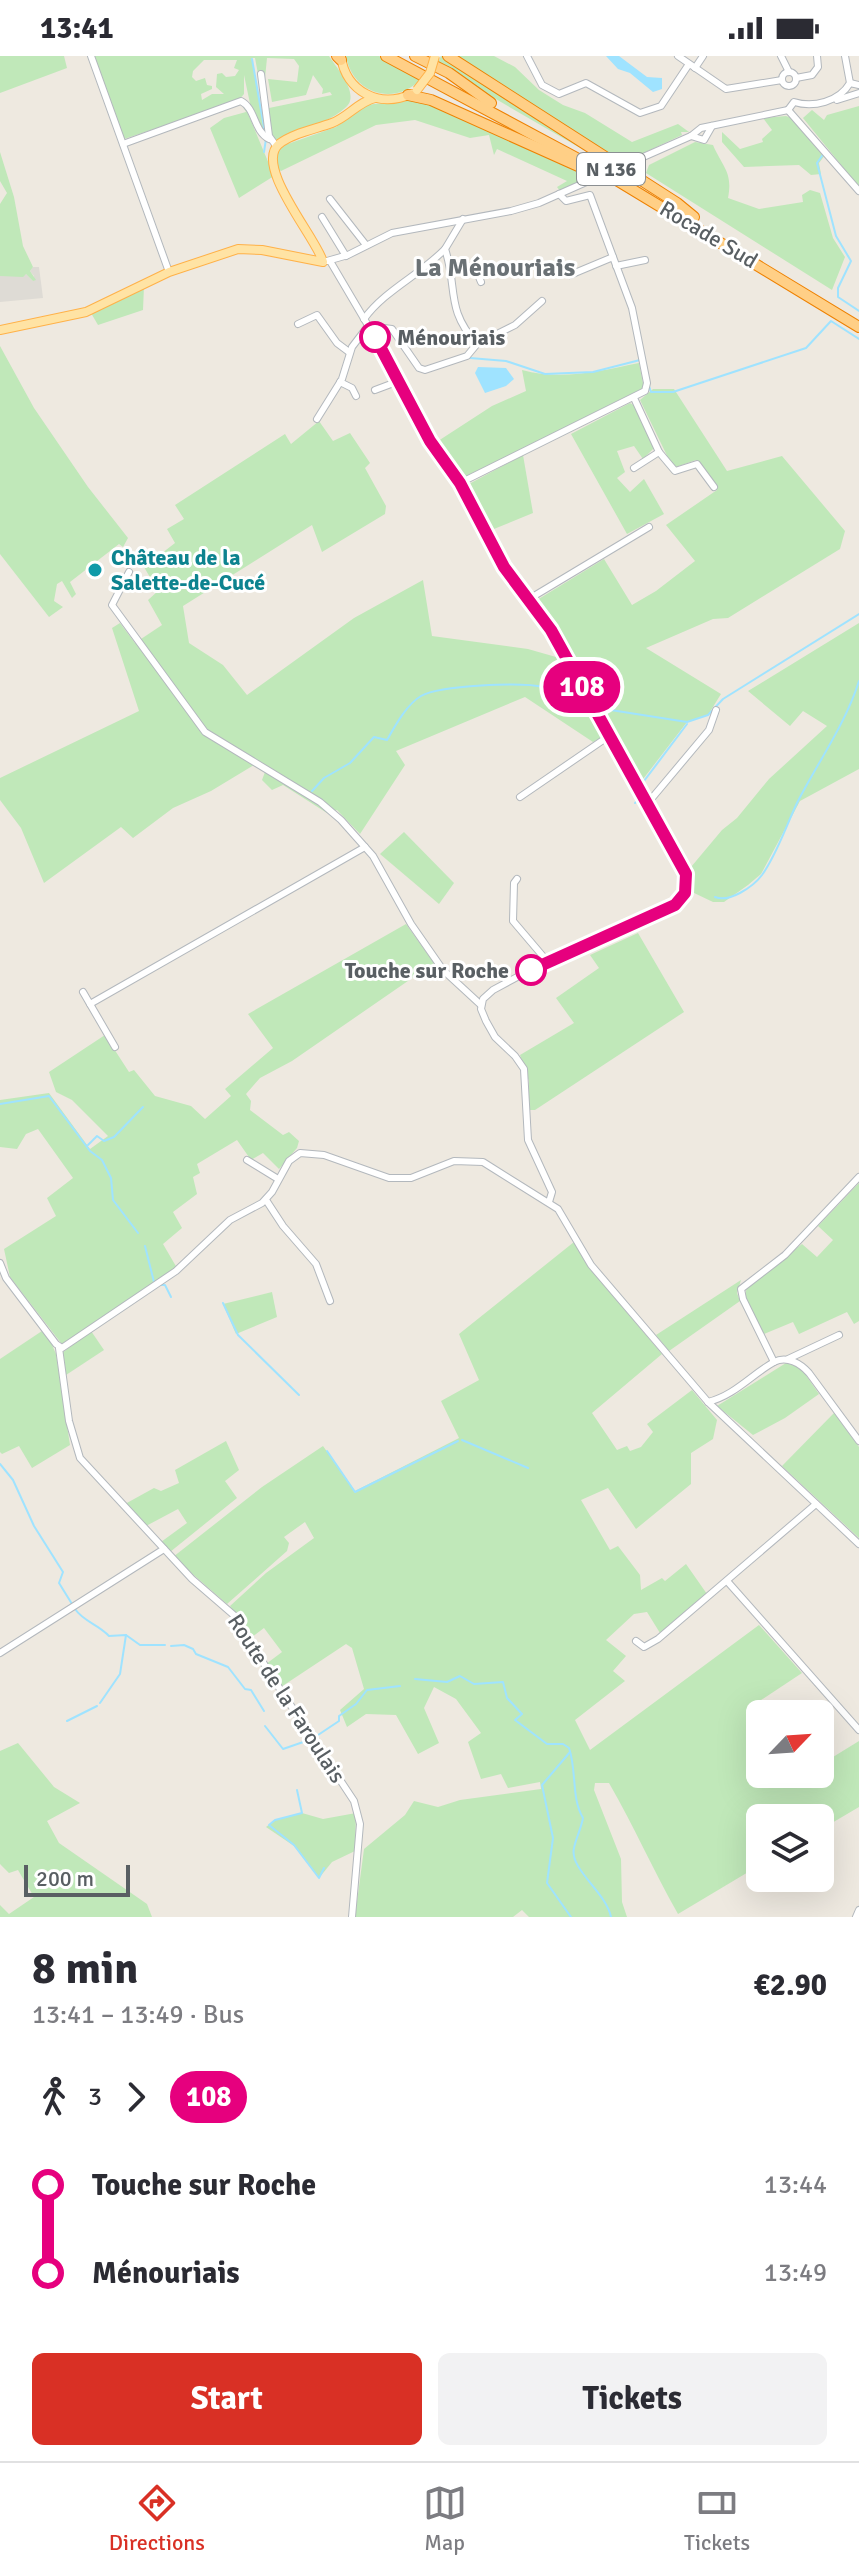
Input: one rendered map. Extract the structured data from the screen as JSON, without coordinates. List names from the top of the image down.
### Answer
{
  "streets": {
    "highway": ["N 136", "Rocade Sud"],
    "street": ["Route de la Faroulais"]
  },
  "districts": ["La Ménouriais"],
  "places": ["Ménouriais", "Château de la Salette-de-Cucé", "Touche sur Roche"],
  "lines": ["bus line 108"],
  "scale_bar": "200 m",
  "north": "top right",
  "page": {
    "status": "13:41",
    "on_map": "108",
    "scale": "200 m",
    "heading": ["8 min", "13:41 – 13:49 · Bus", "€2.90"],
    "legs": ["3", "108"],
    "list": [
      {
        "name": "Touche sur Roche",
        "value": "13:44"
      },
      {
        "name": "Ménouriais",
        "value": "13:49"
      }
    ],
    "buttons": ["Start", "Tickets"],
    "tabs": ["Directions", "Map", "Tickets"]
  }
}
